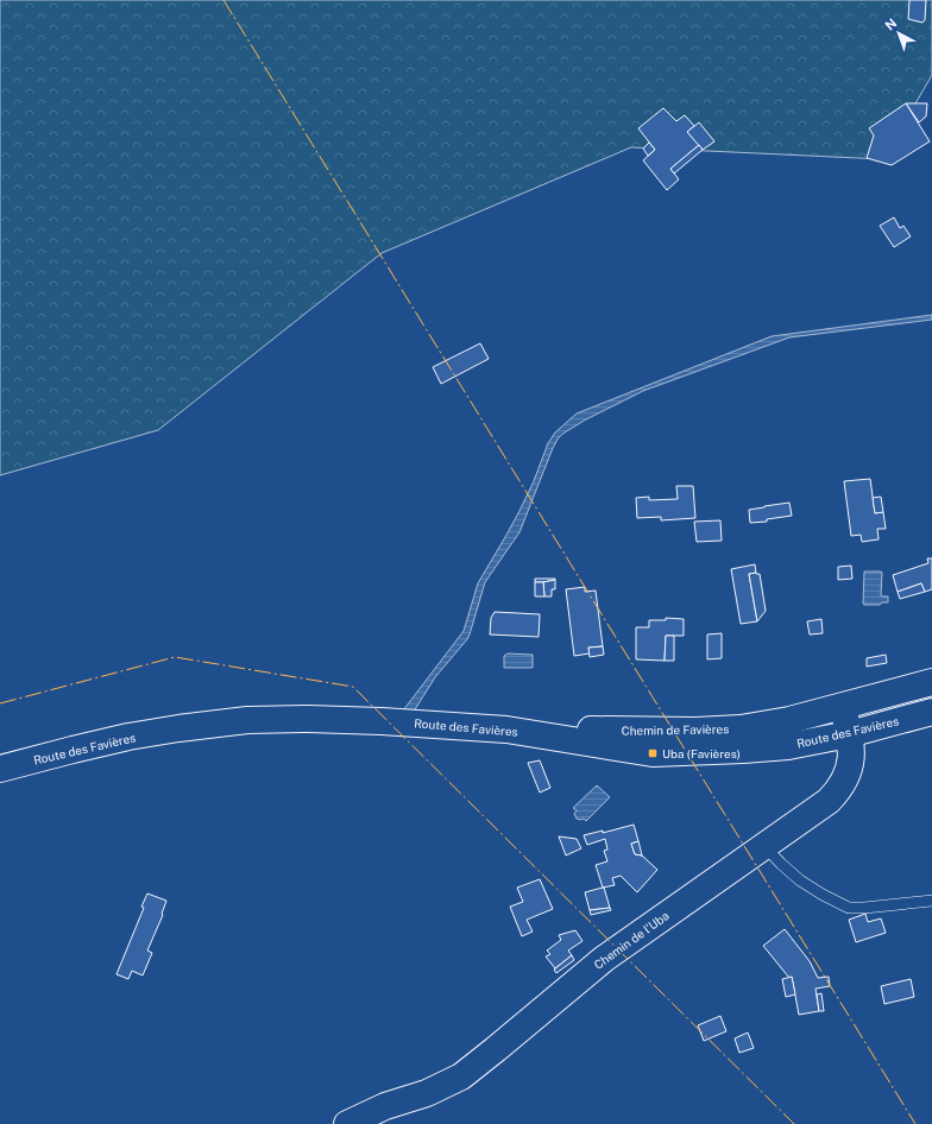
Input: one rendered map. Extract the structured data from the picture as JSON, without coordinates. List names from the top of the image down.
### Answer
{
  "streets": {
    "main road": ["Route des Favières", "Chemin de Favières", "Chemin de l'Uba"]
  },
  "crossings": [
    ["Route des Favières", "Chemin de Favières"],
    ["Route des Favières", "Chemin de l'Uba"],
    ["Chemin de Favières", "Chemin de l'Uba"]
  ],
  "places": {
    "transit": ["Uba (Favières)"]
  },
  "north": "top left"
}
